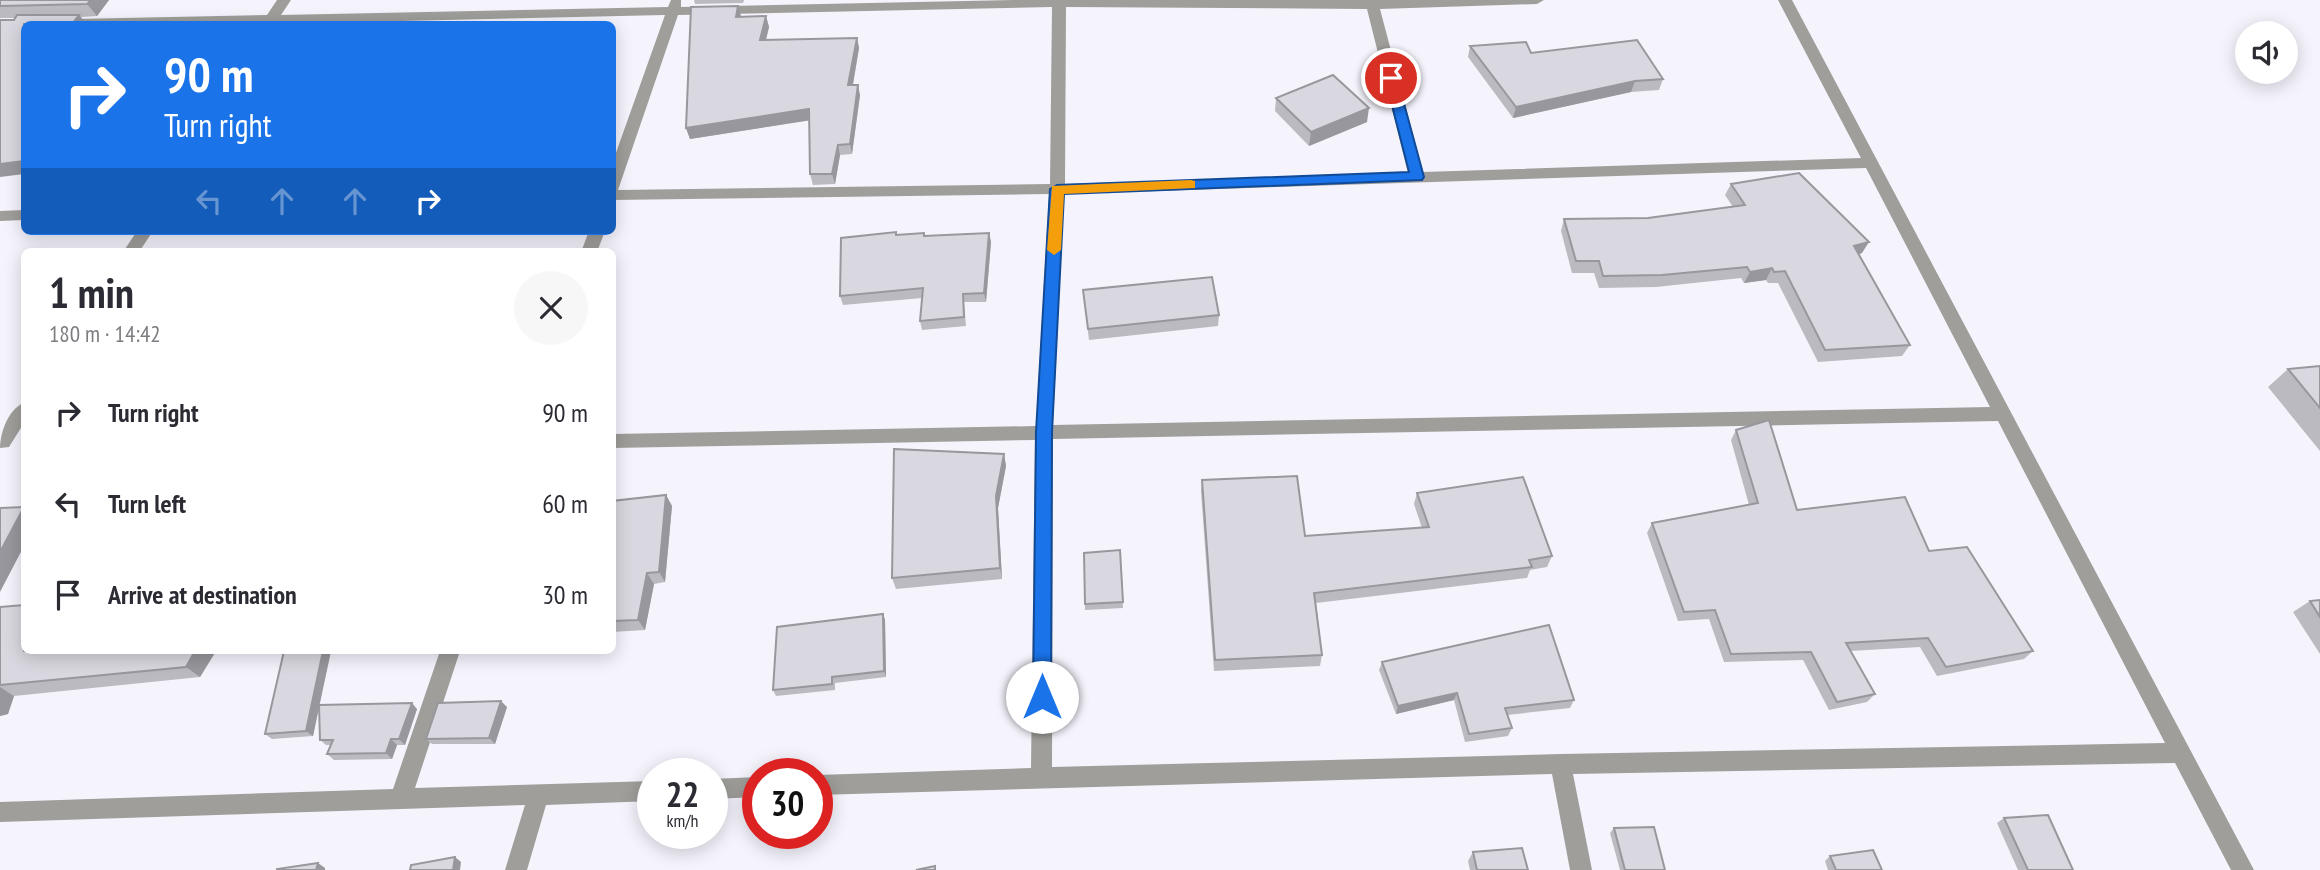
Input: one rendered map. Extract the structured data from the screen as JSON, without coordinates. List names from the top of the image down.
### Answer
{
  "page": {
    "turn": ["90 m", "Turn right"],
    "heading": ["1 min", "180 m · 14:42"],
    "list": [
      {
        "name": "Turn right",
        "value": "90 m"
      },
      {
        "name": "Turn left",
        "value": "60 m"
      },
      {
        "name": "Arrive at destination",
        "value": "30 m"
      }
    ],
    "speed": "22 km/h",
    "limit": "30"
  }
}
